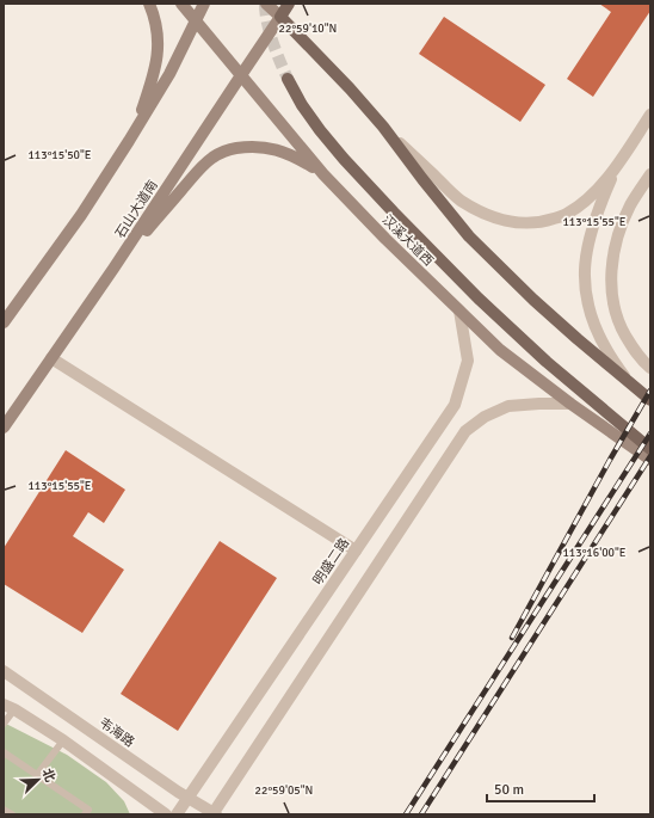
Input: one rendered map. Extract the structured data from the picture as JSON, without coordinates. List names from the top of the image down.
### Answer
{
  "streets": {
    "main road": ["石山大道南", "汉溪大道西"],
    "street": ["明盛二路", "韦海路"]
  },
  "crossings": [
    ["石山大道南", "汉溪大道西"],
    ["汉溪大道西", "明盛二路"],
    ["明盛二路", "韦海路"]
  ],
  "scale_bar": "50 m",
  "north": "top right",
  "coordinates": [
    "22°59'10\"N",
    "113°15'50\"E",
    "113°15'55\"E",
    "113°16'00\"E",
    "22°59'05\"N"
  ]
}
